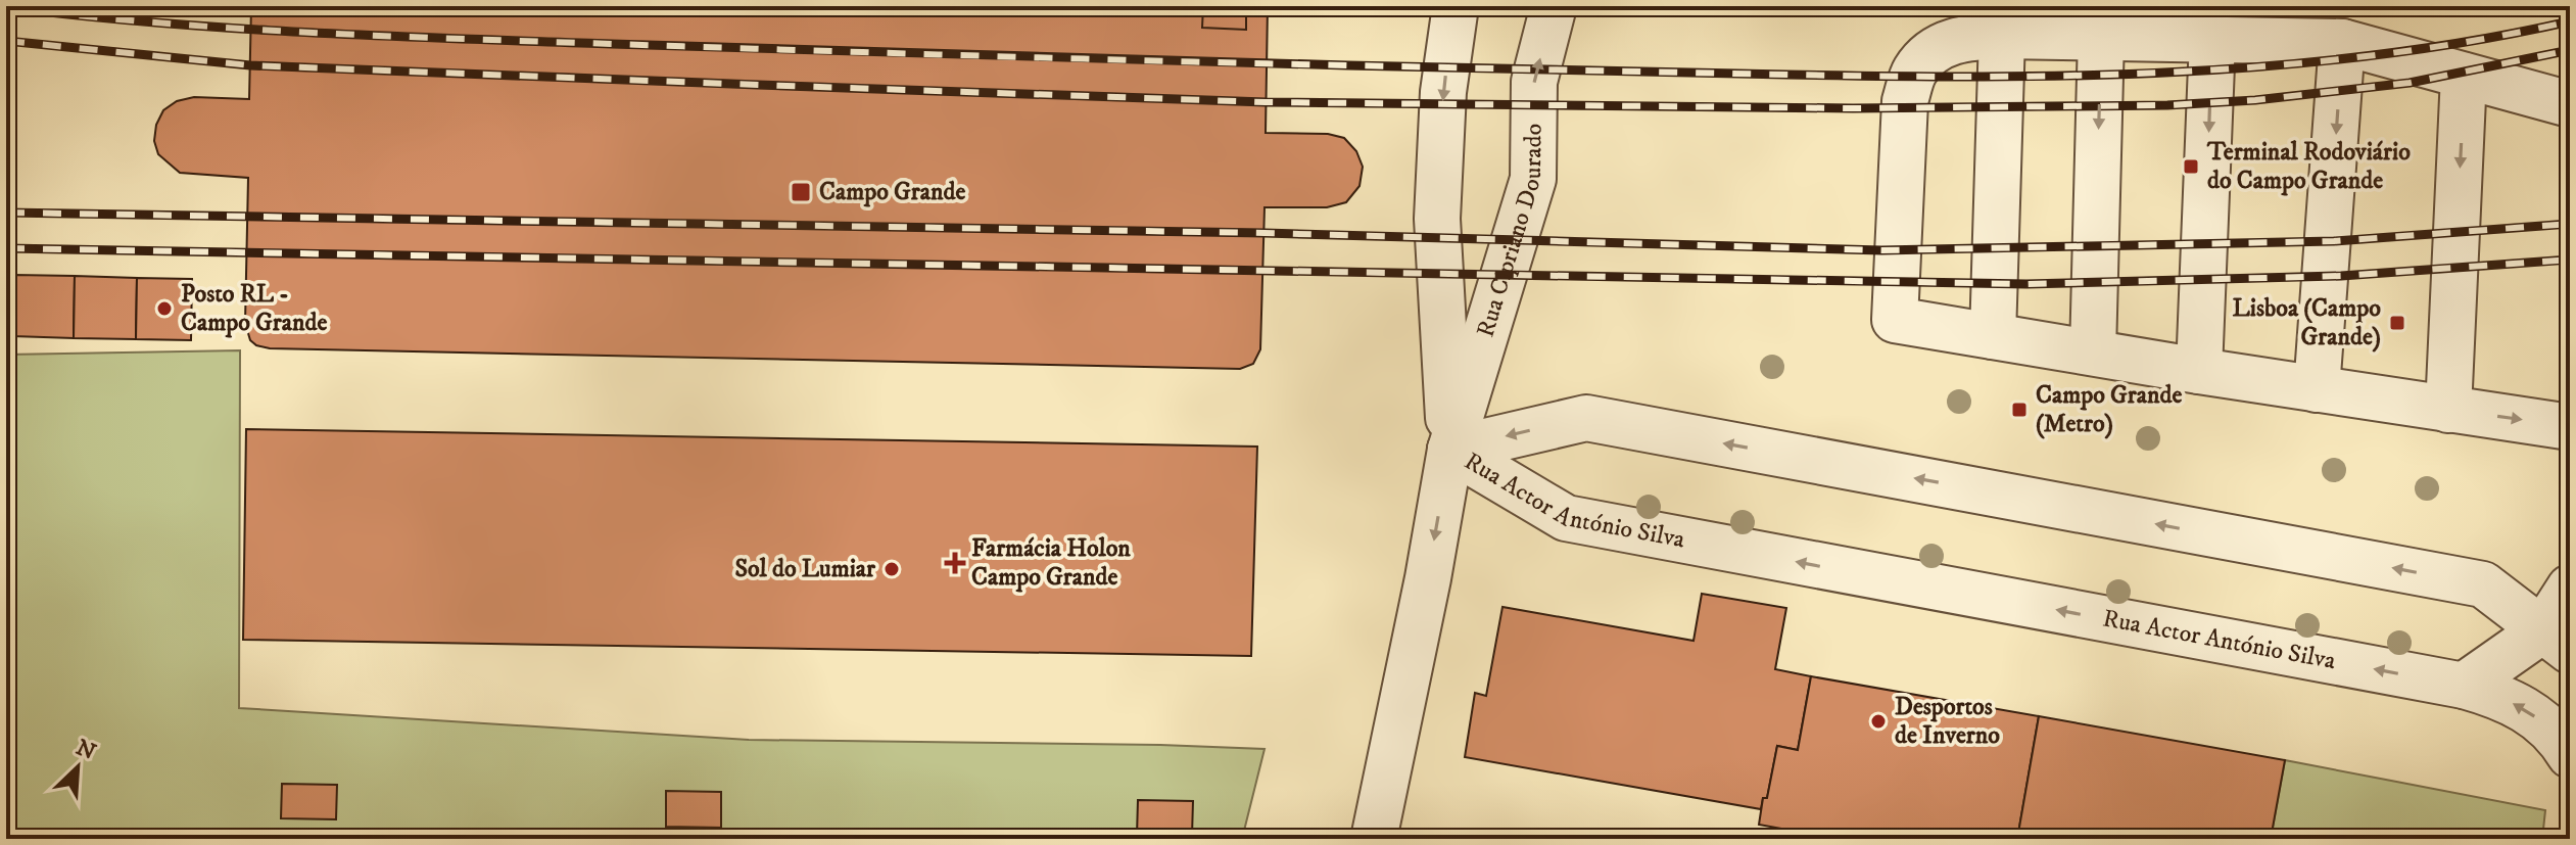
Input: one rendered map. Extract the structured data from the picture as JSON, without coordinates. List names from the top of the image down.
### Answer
{
  "streets": {
    "street": ["Rua Cipriano Dourado", "Rua Actor António Silva"]
  },
  "crossings": [
    ["Rua Cipriano Dourado", "Rua Actor António Silva"]
  ],
  "one_way": ["Rua Actor António Silva"],
  "places": {
    "transit": [
      "Terminal Rodoviário do Campo Grande",
      "Campo Grande",
      "Lisboa (Campo Grande)",
      "Campo Grande (Metro)"
    ],
    "other": ["Posto RL - Campo Grande", "Sol do Lumiar", "Desportos de Inverno"],
    "health": ["Farmácia Holon Campo Grande"]
  },
  "north": "top right"
}
